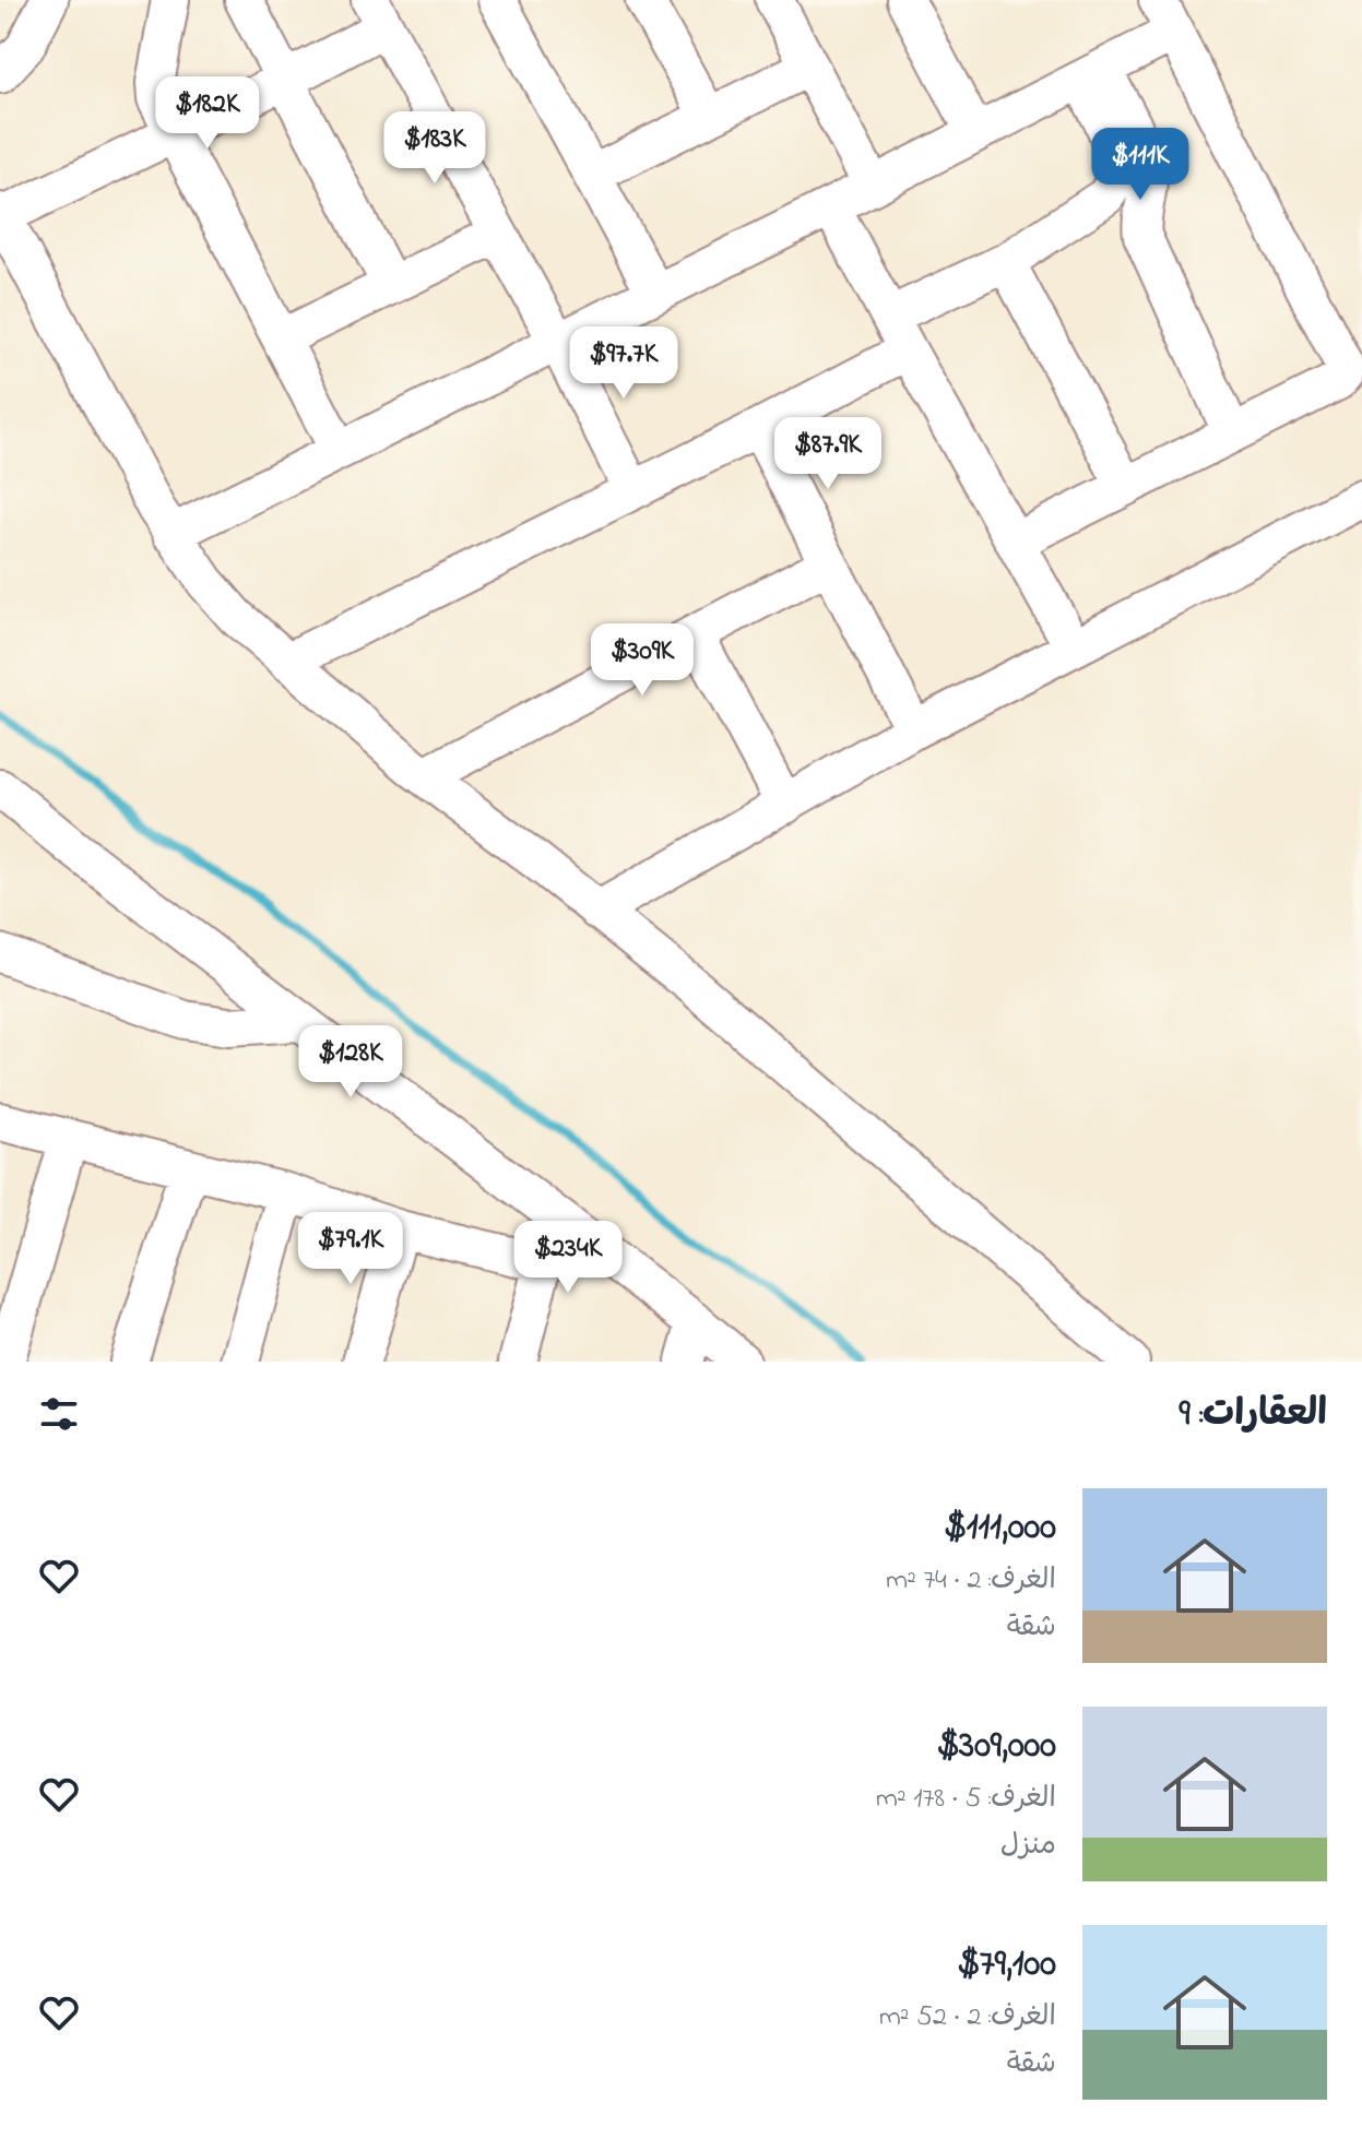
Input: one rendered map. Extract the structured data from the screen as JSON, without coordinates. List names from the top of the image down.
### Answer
{
  "page": {
    "price": [
      "$182K",
      "$183K",
      "$111K",
      "$97.7K",
      "$87.9K",
      "$309K",
      "$128K",
      "$79.1K",
      "$234K"
    ],
    "heading": "العقارات: 9",
    "list": [
      {
        "name": "$111,000",
        "note": "الغرف: 2 · 74 m² · شقة"
      },
      {
        "name": "$309,000",
        "note": "الغرف: 5 · 178 m² · منزل"
      },
      {
        "name": "$79,100",
        "note": "الغرف: 2 · 52 m² · شقة"
      }
    ]
  }
}
